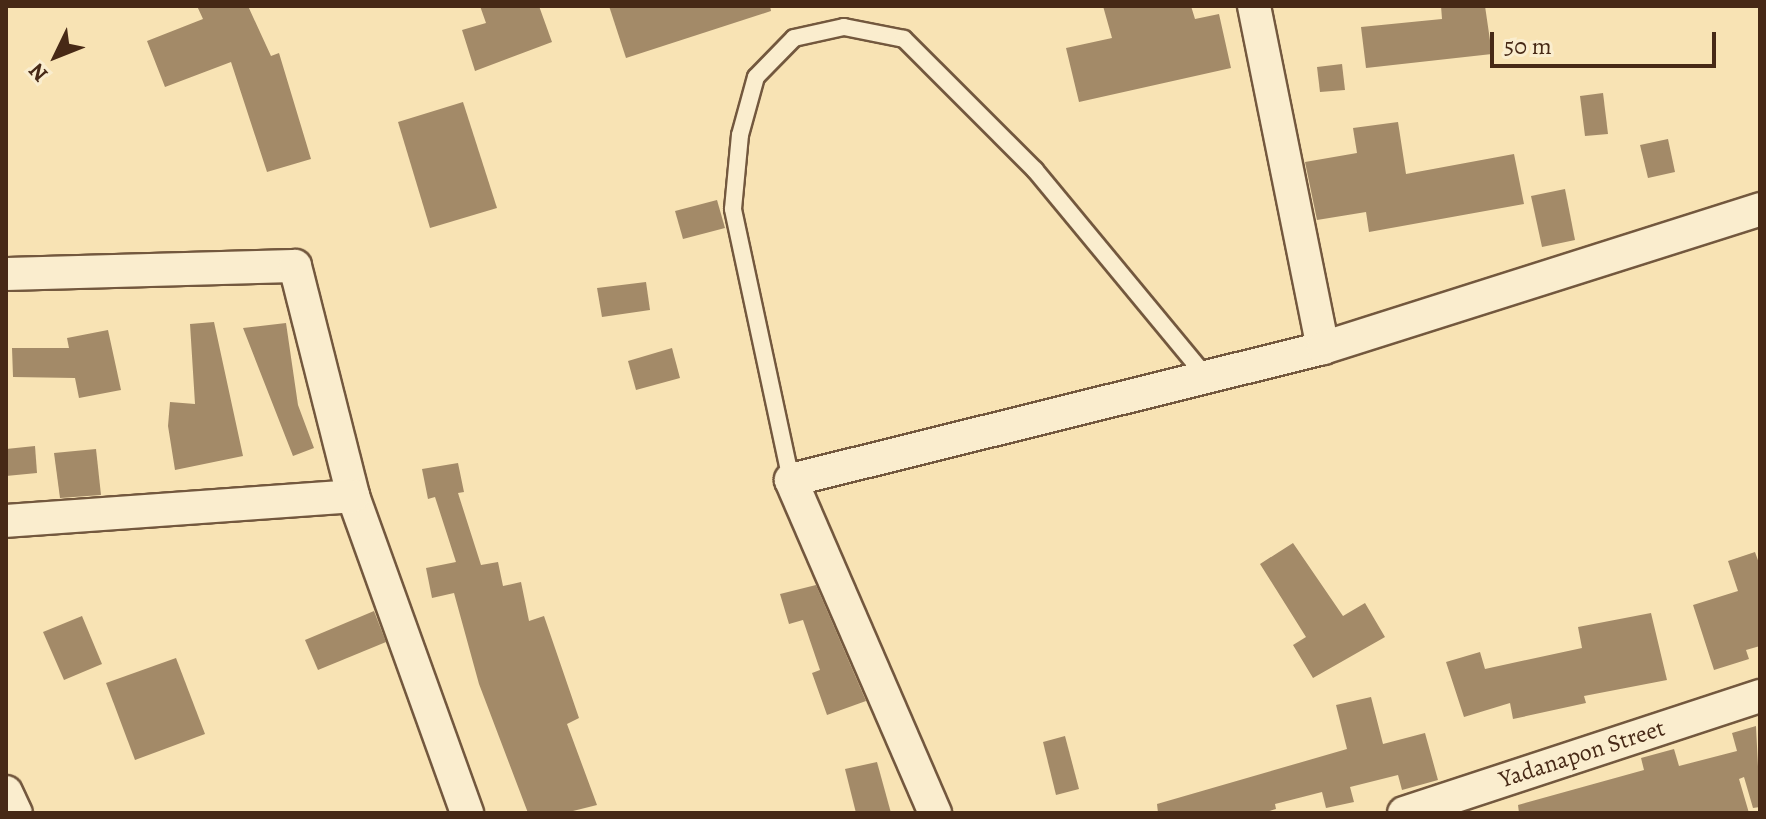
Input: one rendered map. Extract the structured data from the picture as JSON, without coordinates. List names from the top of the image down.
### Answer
{
  "streets": {
    "street": ["Yadanapon Street"]
  },
  "scale_bar": "50 m",
  "north": "bottom left"
}
